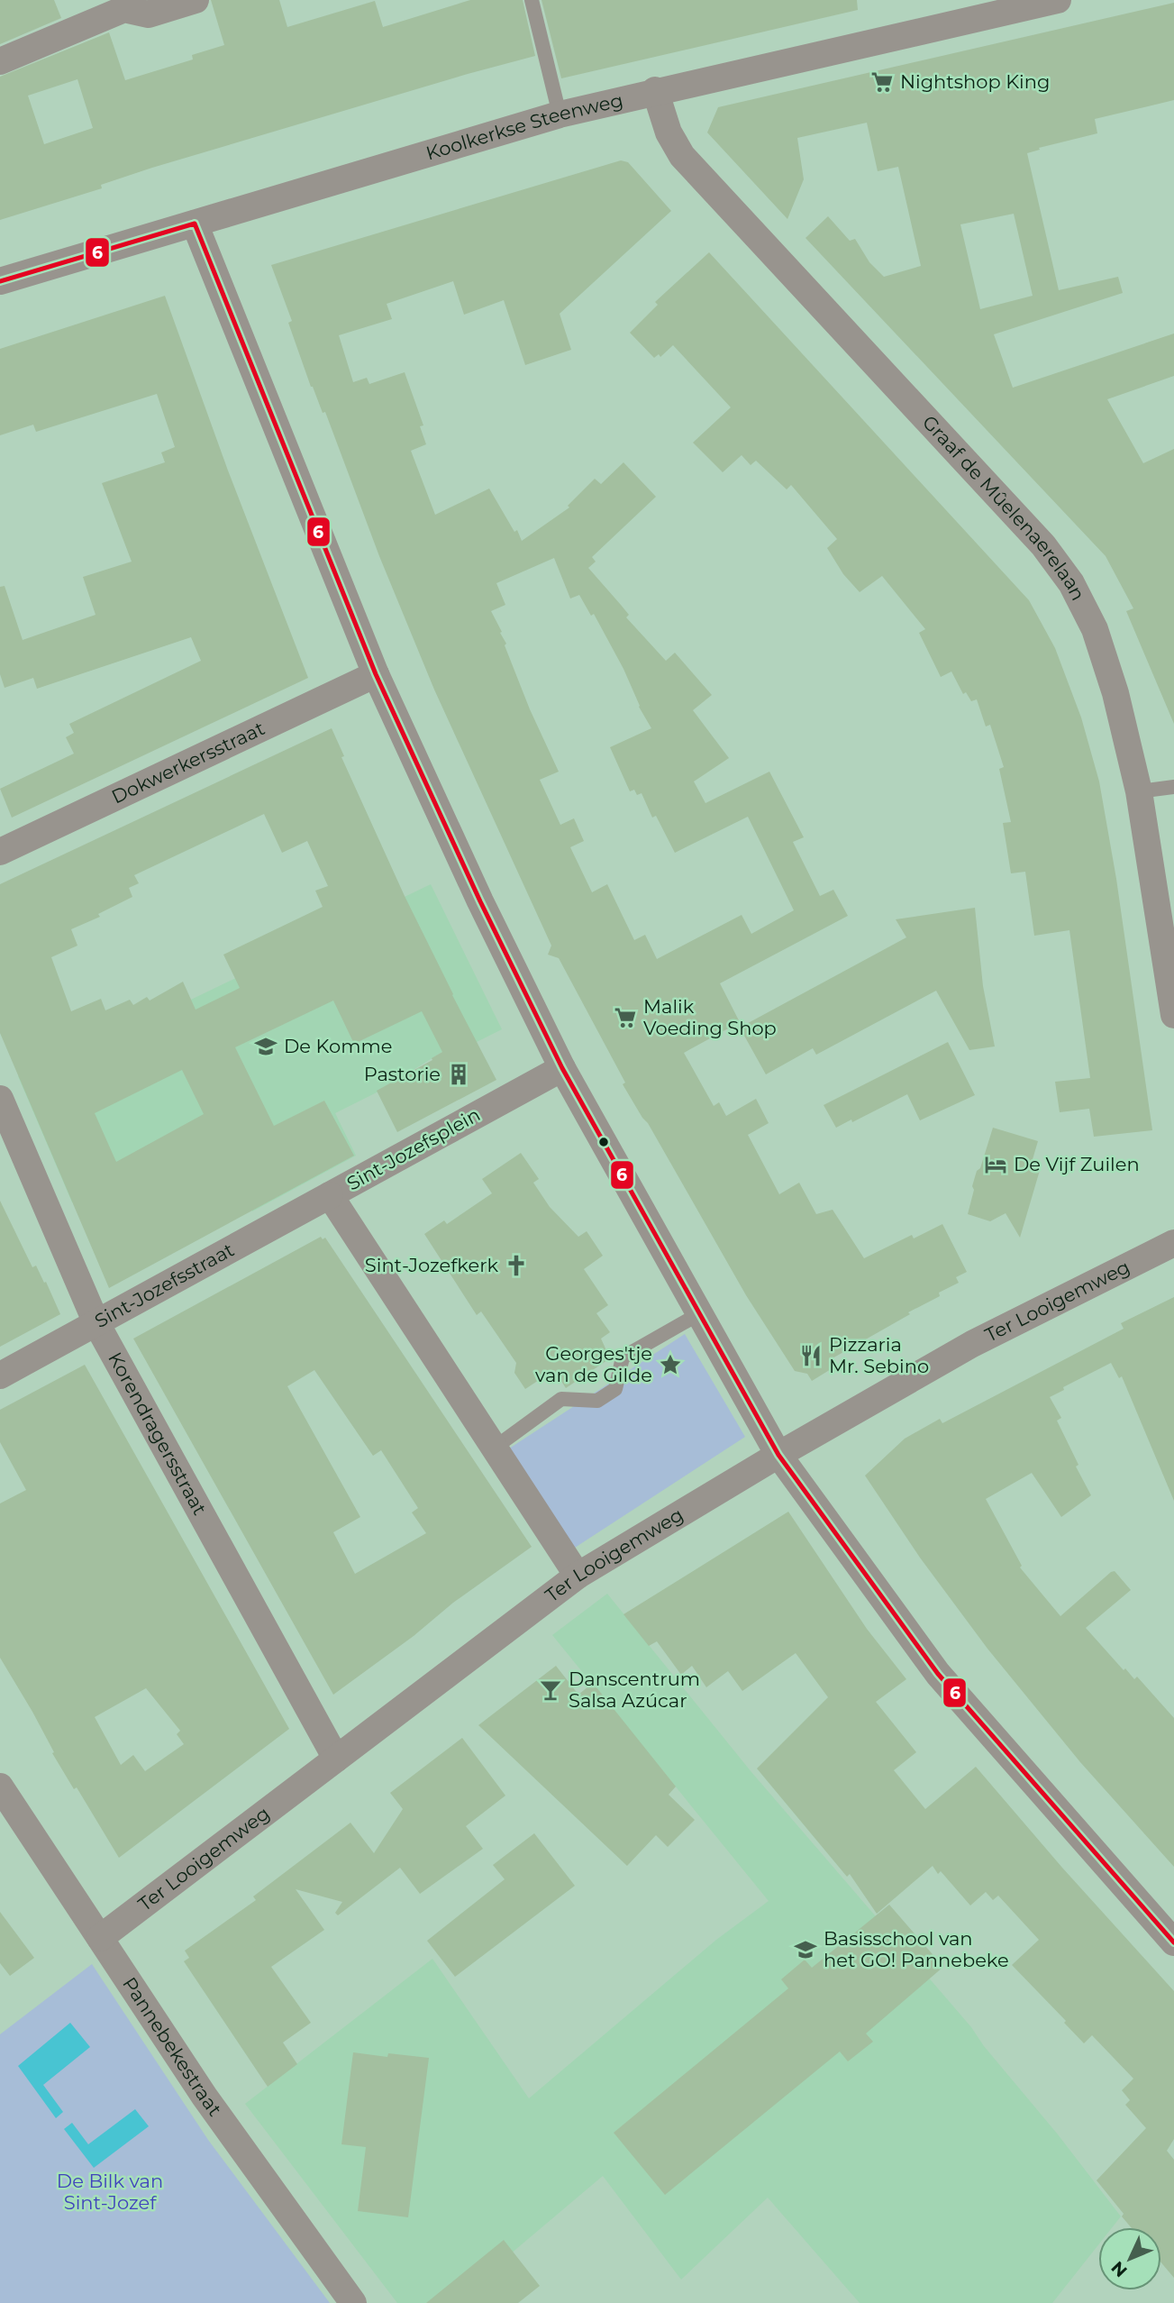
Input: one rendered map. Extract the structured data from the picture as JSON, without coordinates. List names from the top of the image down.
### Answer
{
  "streets": {
    "street": [
      "Koolkerkse Steenweg",
      "Graaf de Mûelenaerelaan",
      "Dokwerkersstraat",
      "Sint-Jozefsplein",
      "Sint-Jozefsstraat",
      "Ter Looigemweg",
      "Korendragersstraat",
      "Pannebekestraat"
    ]
  },
  "crossings": [
    ["Koolkerkse Steenweg", "Graaf de Mûelenaerelaan"],
    ["Sint-Jozefsplein", "Sint-Jozefsstraat"],
    ["Sint-Jozefsplein", "Ter Looigemweg"],
    ["Sint-Jozefsstraat", "Korendragersstraat"],
    ["Ter Looigemweg", "Korendragersstraat"],
    ["Ter Looigemweg", "Pannebekestraat"]
  ],
  "parks": ["De Bilk van Sint-Jozef"],
  "places": {
    "supermarket": ["Nightshop King", "Malik Voeding Shop"],
    "school or university": ["De Komme", "Basisschool van het GO! Pannebeke"],
    "building": ["Pastorie"],
    "hotel": ["De Vijf Zuilen"],
    "church": ["Sint-Jozefkerk"],
    "restaurant": ["Pizzaria Mr. Sebino"],
    "place": ["Georges'tje van de Gilde"],
    "bar": ["Danscentrum Salsa Azúcar"]
  },
  "lines": ["transit line 6"],
  "north": "bottom left"
}
